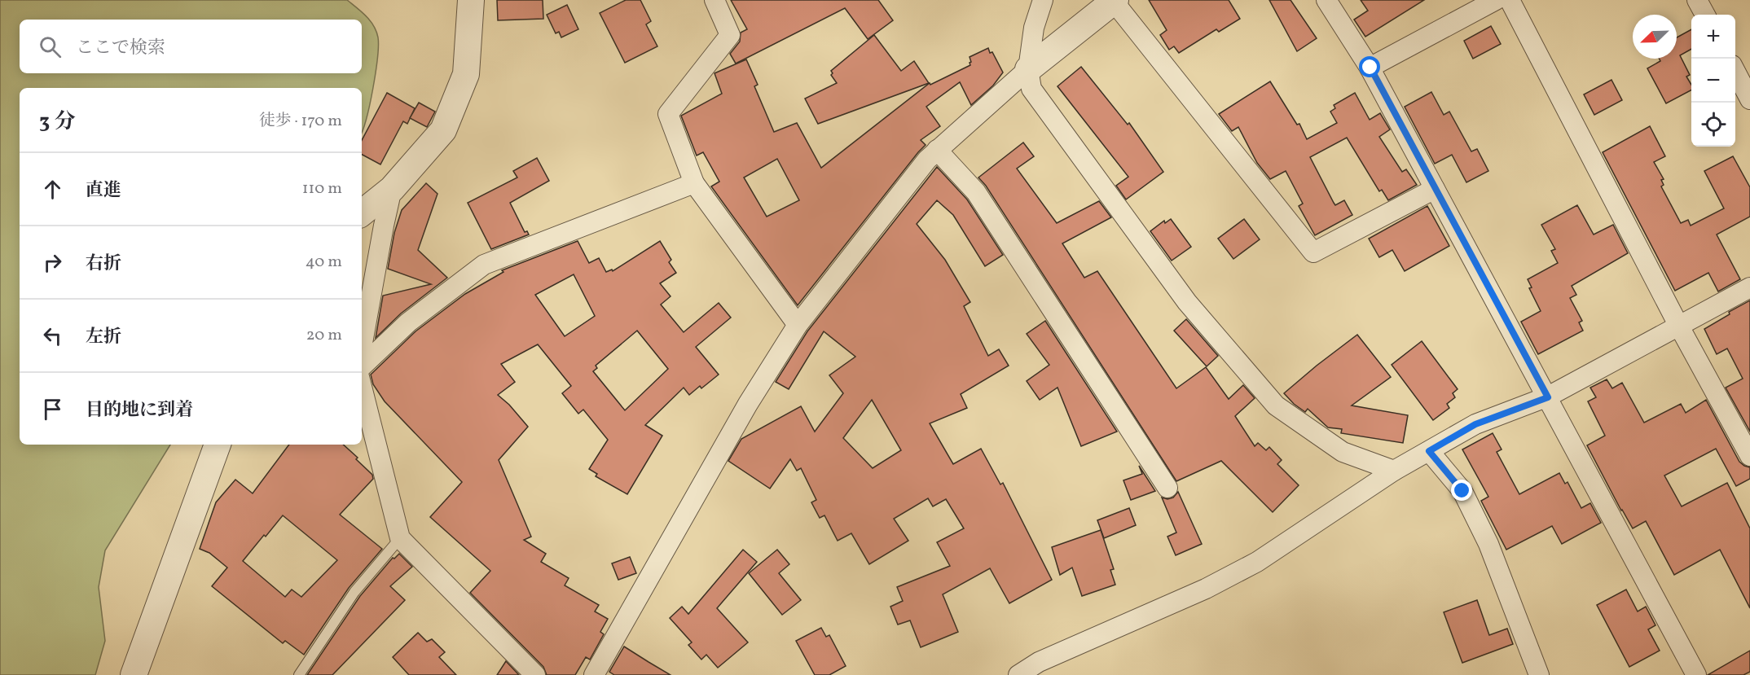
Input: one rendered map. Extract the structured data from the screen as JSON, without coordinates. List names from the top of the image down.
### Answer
{
  "north": "bottom left",
  "page": {
    "map_buttons": ["+", "−"],
    "search": "ここで検索",
    "heading": ["3 分", "徒歩 · 170 m"],
    "list": [
      ["直進", "110 m"],
      ["右折", "40 m"],
      ["左折", "20 m"],
      "目的地に到着"
    ]
  }
}
